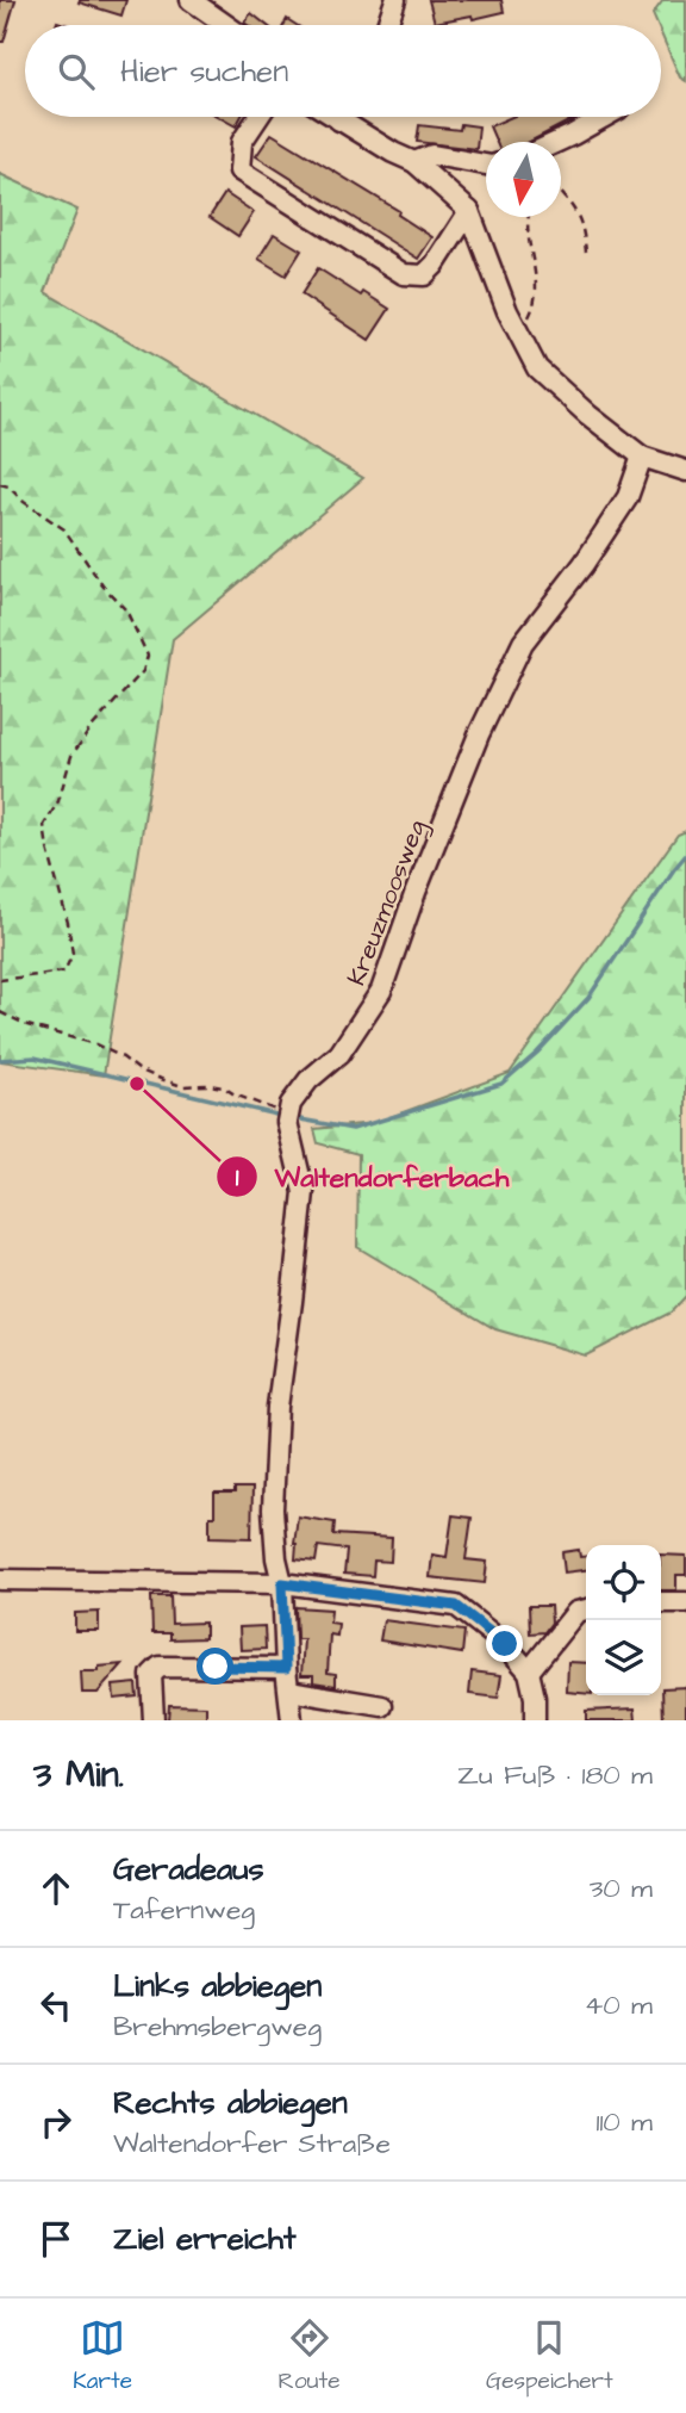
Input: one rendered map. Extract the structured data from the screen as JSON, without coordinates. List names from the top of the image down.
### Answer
{
  "streets": {
    "street": ["Kreuzmoosweg"]
  },
  "places": ["Waltendorferbach"],
  "north": "bottom",
  "page": {
    "search": "Hier suchen",
    "heading": ["3 Min.", "Zu Fuß · 180 m"],
    "list": [
      ["Geradeaus", "Tafernweg", "30 m"],
      ["Links abbiegen", "Brehmsbergweg", "40 m"],
      ["Rechts abbiegen", "Waltendorfer Straße", "110 m"],
      "Ziel erreicht"
    ],
    "nav": ["Karte", "Route", "Gespeichert"]
  }
}
